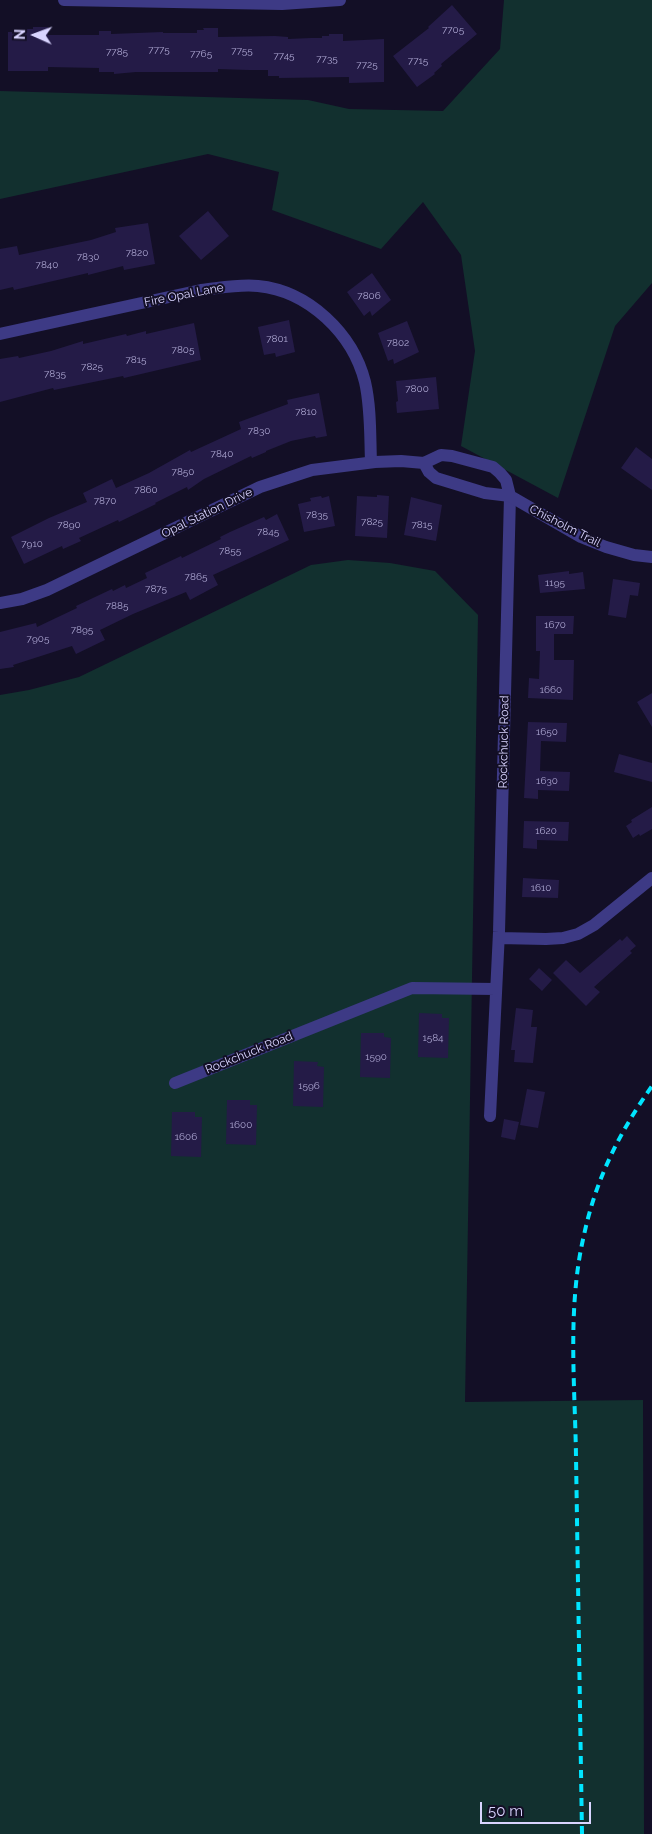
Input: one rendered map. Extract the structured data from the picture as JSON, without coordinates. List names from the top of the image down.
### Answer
{
  "streets": {
    "street": [
      "Fire Opal Lane",
      "Opal Station Drive",
      "Chisholm Trail",
      "Rockchuck Road"
    ]
  },
  "crossings": [
    ["Fire Opal Lane", "Opal Station Drive"],
    ["Opal Station Drive", "Chisholm Trail"],
    ["Opal Station Drive", "Rockchuck Road"],
    ["Chisholm Trail", "Rockchuck Road"]
  ],
  "house_numbers": [
    "7705",
    "7775",
    "7755",
    "7785",
    "7765",
    "7745",
    "7735",
    "7715",
    "7725",
    "7820",
    "7830",
    "7840",
    "7806",
    "7801",
    "7802",
    "7805",
    "7815",
    "7825",
    "7835",
    "7800",
    "7810",
    "7830",
    "7840",
    "7850",
    "7860",
    "7870",
    "7835",
    "7825",
    "7890",
    "7815",
    "7845",
    "7910",
    "7855",
    "7865",
    "1195",
    "7875",
    "7885",
    "1670",
    "7895",
    "7905",
    "1660",
    "1650",
    "1630",
    "1620",
    "1610",
    "1584",
    "1590",
    "1596",
    "1600",
    "1606"
  ],
  "scale_bar": "50 m",
  "north": "left"
}
